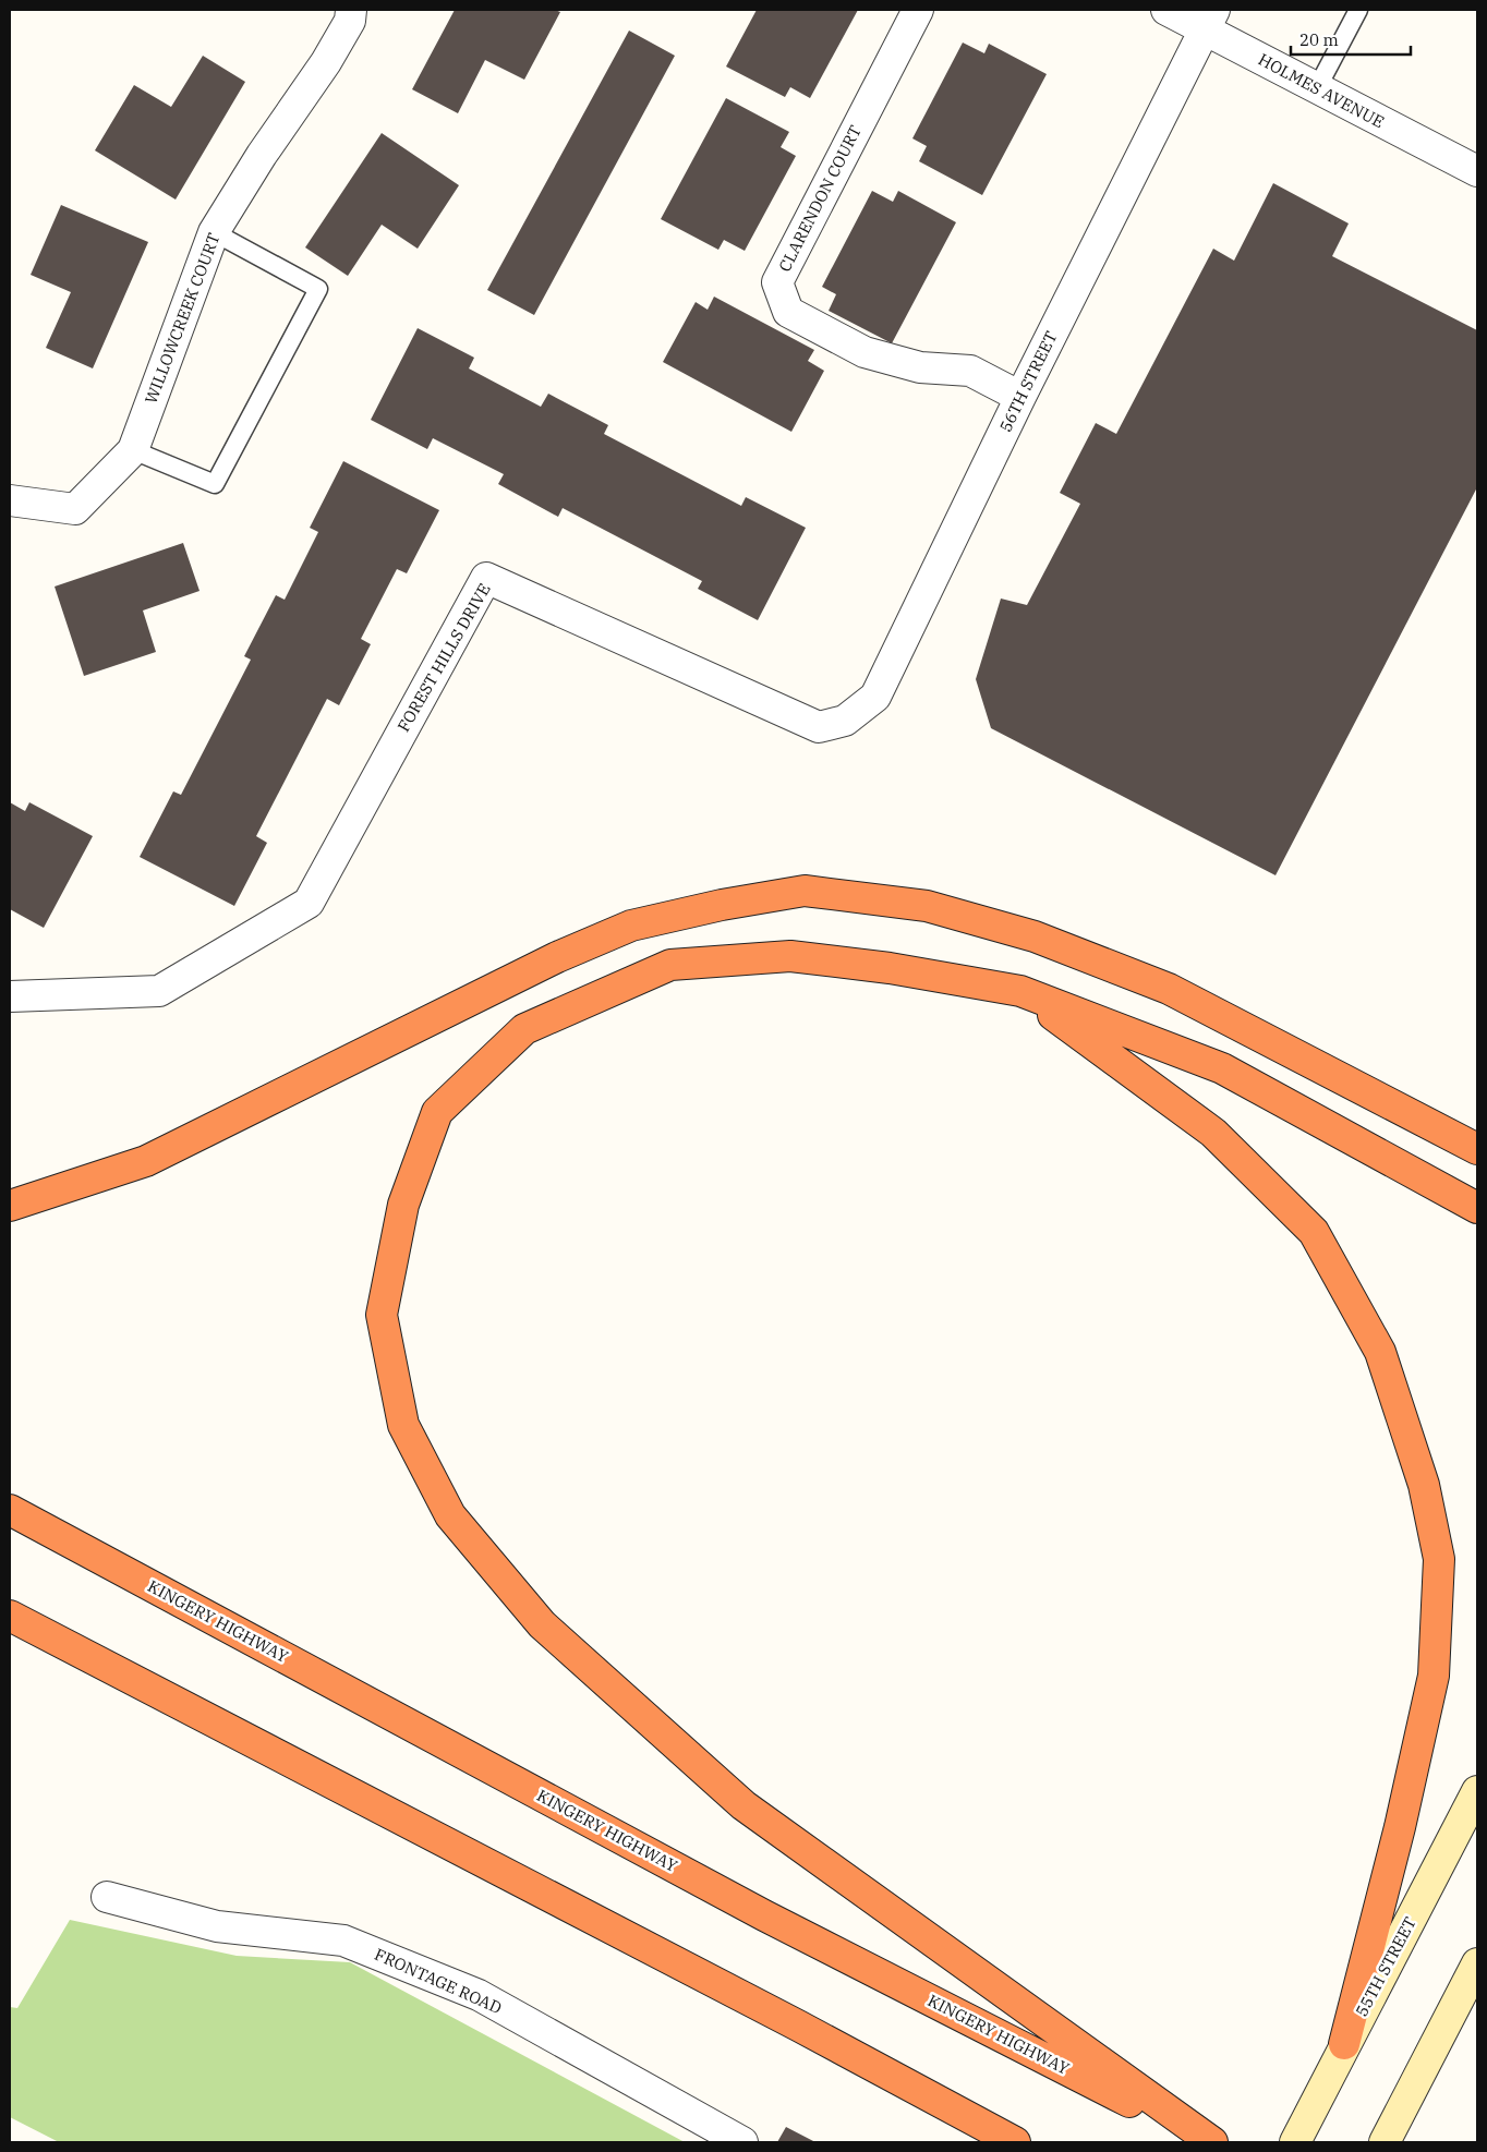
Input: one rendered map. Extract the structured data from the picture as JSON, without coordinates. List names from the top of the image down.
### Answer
{
  "streets": {
    "highway": ["KINGERY HIGHWAY"],
    "main road": ["55TH STREET"],
    "street": [
      "HOLMES AVENUE",
      "CLARENDON COURT",
      "WILLOWCREEK COURT",
      "56TH STREET",
      "FOREST HILLS DRIVE",
      "FRONTAGE ROAD"
    ]
  },
  "crossings": [
    ["HOLMES AVENUE", "56TH STREET"],
    ["CLARENDON COURT", "56TH STREET"],
    ["56TH STREET", "FOREST HILLS DRIVE"]
  ],
  "scale_bar": "20 m"
}
